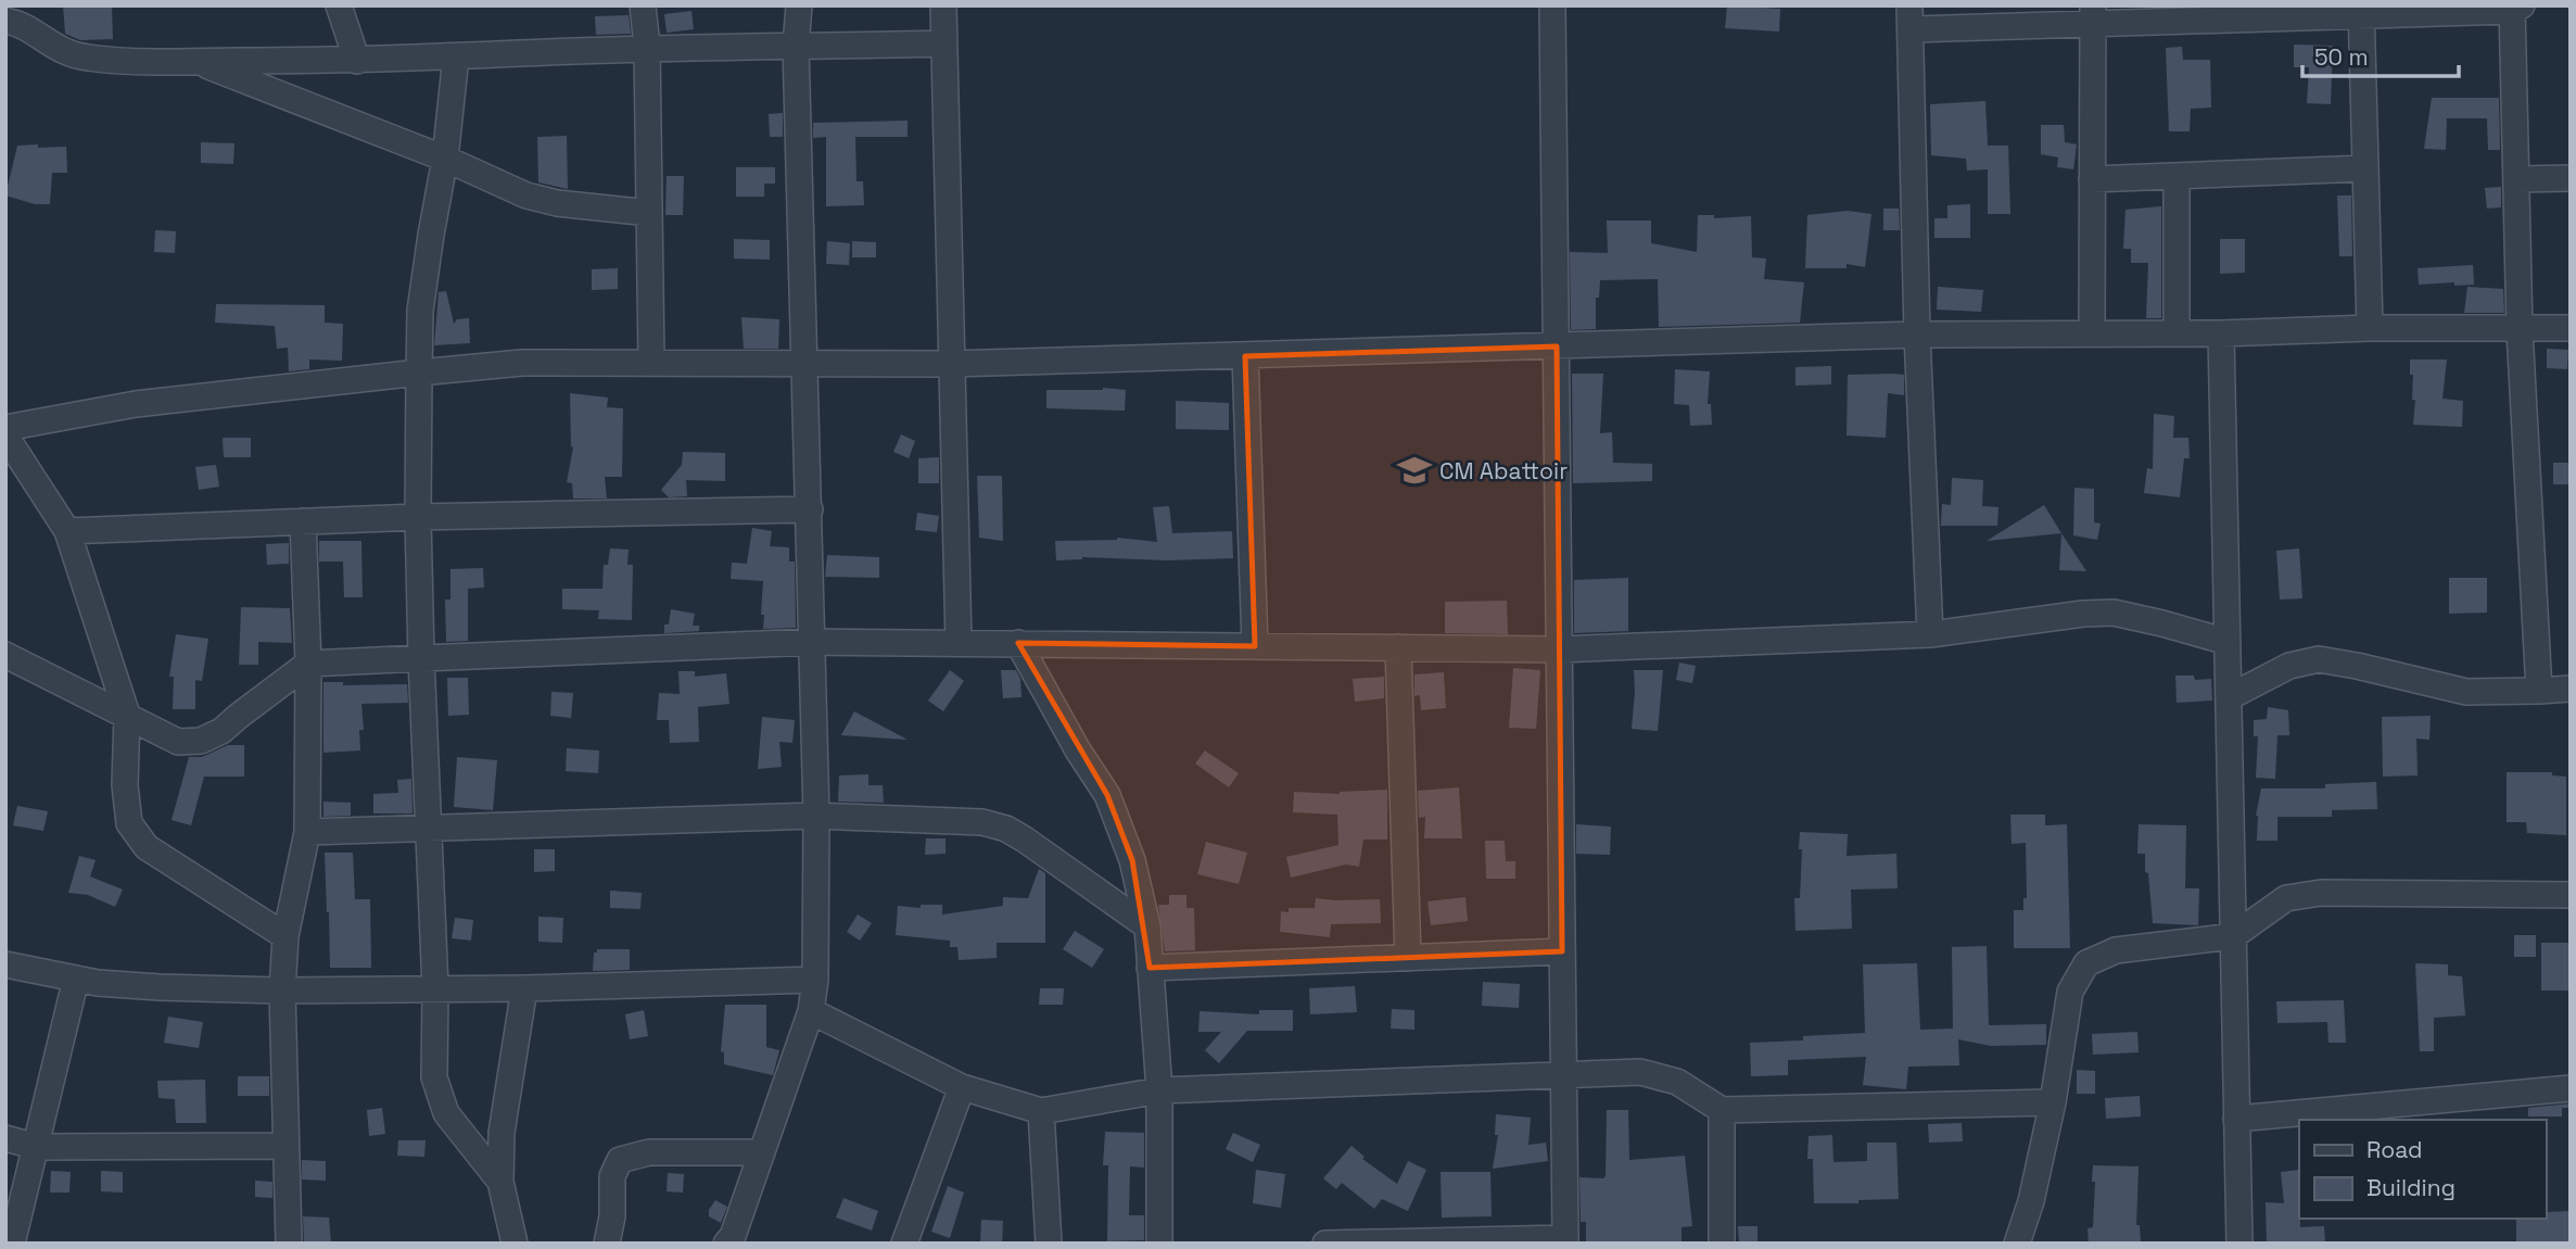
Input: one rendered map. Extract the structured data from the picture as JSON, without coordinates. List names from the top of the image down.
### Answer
{
  "places": {
    "school or university": ["CM Abattoir"]
  },
  "legend": ["Road", "Building"],
  "scale_bar": "50 m"
}
